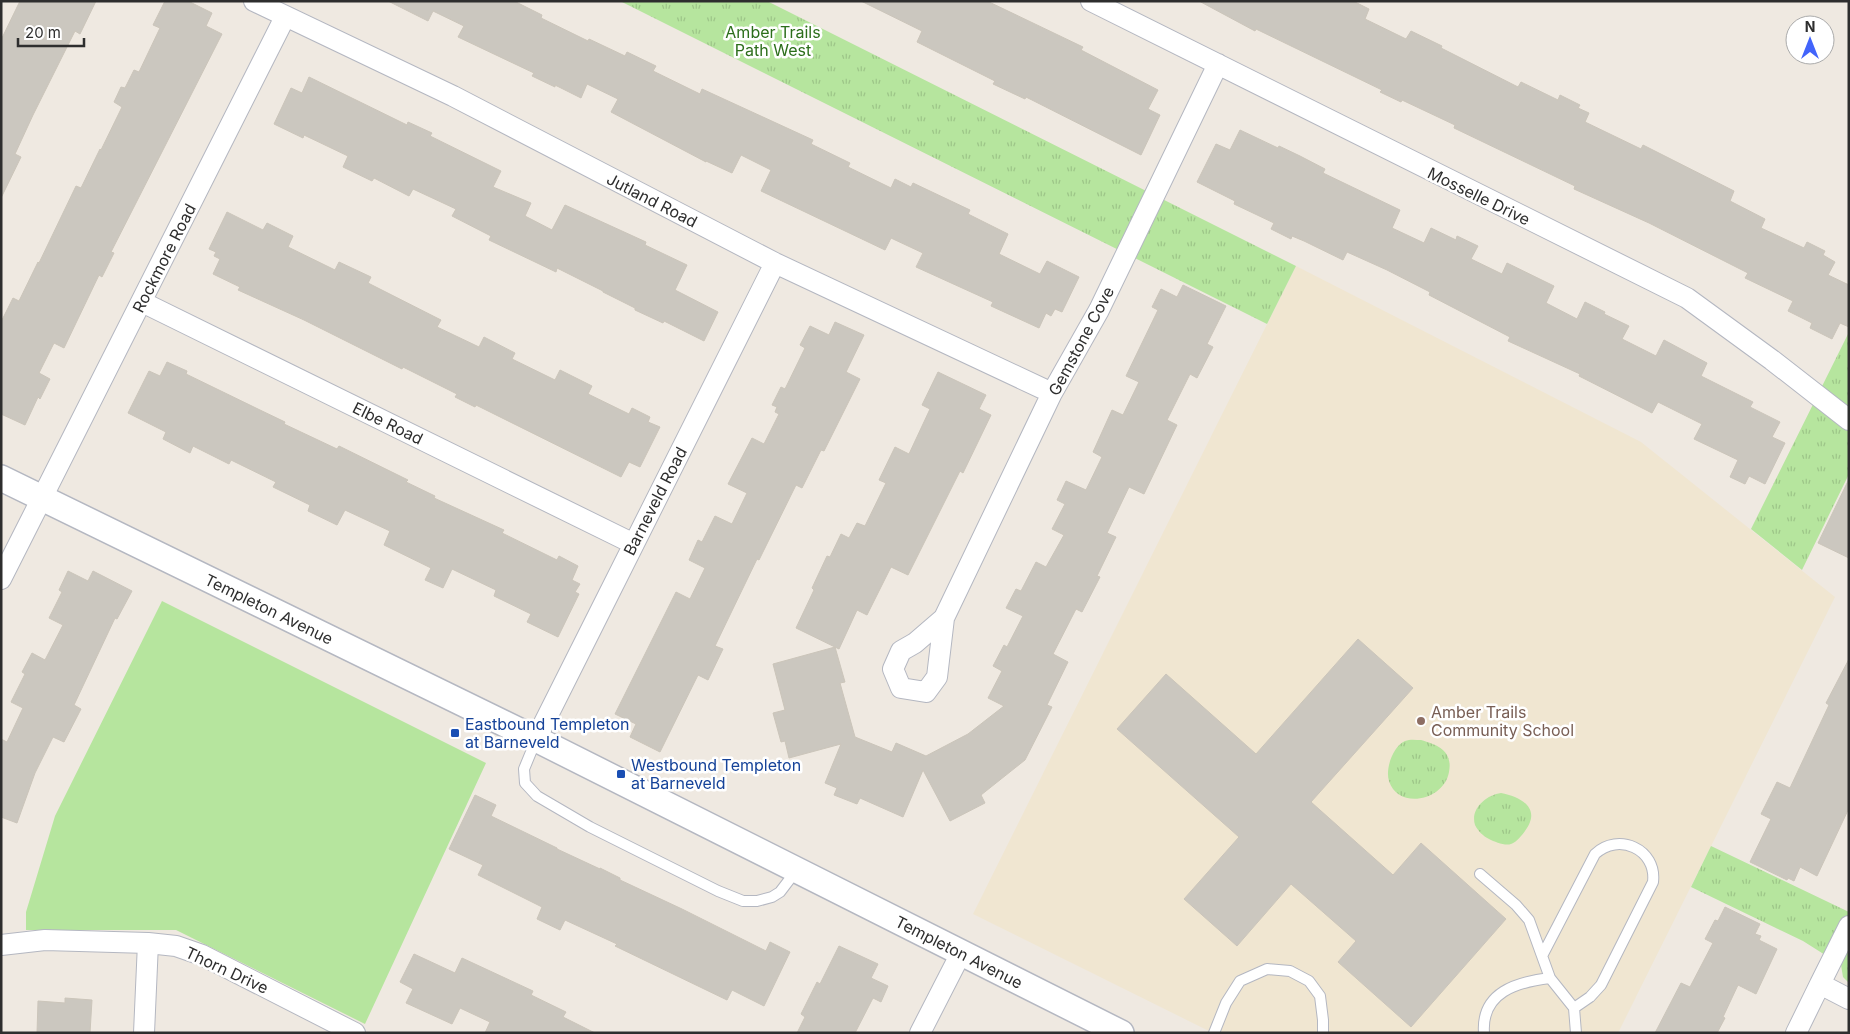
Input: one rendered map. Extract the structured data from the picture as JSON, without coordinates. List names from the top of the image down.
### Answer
{
  "streets": {
    "street": [
      "Mosselle Drive",
      "Jutland Road",
      "Rockmore Road",
      "Gemstone Cove",
      "Elbe Road",
      "Barneveld Road",
      "Templeton Avenue",
      "Thorn Drive"
    ]
  },
  "crossings": [
    ["Mosselle Drive", "Gemstone Cove"],
    ["Jutland Road", "Rockmore Road"],
    ["Jutland Road", "Gemstone Cove"],
    ["Jutland Road", "Barneveld Road"],
    ["Rockmore Road", "Elbe Road"],
    ["Rockmore Road", "Templeton Avenue"],
    ["Elbe Road", "Barneveld Road"],
    ["Barneveld Road", "Templeton Avenue"]
  ],
  "parks": ["Amber Trails Path West"],
  "places": {
    "other": ["Amber Trails Community School"],
    "transit": ["Eastbound Templeton at Barneveld", "Westbound Templeton at Barneveld"]
  },
  "scale_bar": "20 m",
  "north": "top"
}
